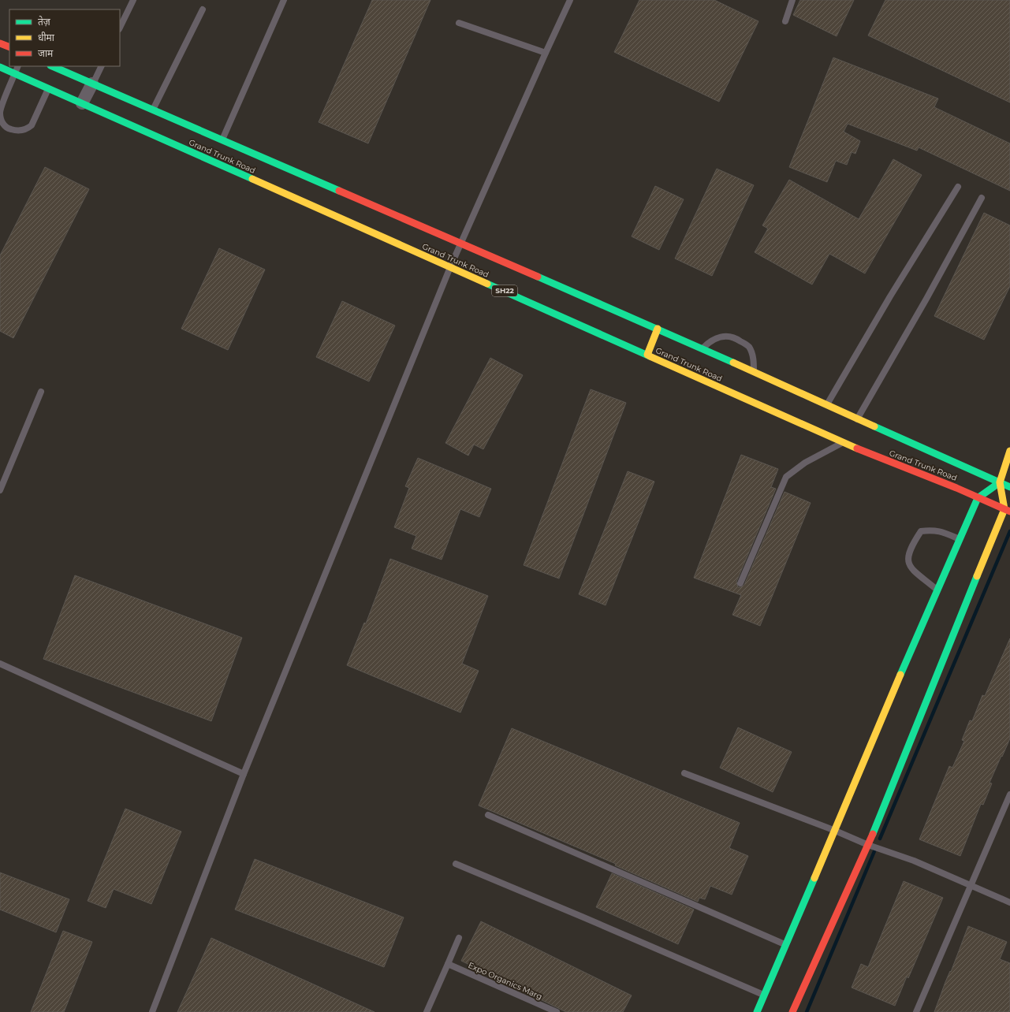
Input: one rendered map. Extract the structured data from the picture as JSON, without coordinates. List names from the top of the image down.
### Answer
{
  "streets": {
    "main road": ["Grand Trunk Road", "SH22"],
    "lane": ["Expo Organics Marg"]
  },
  "legend": ["तेज़", "धीमा", "जाम"]
}
